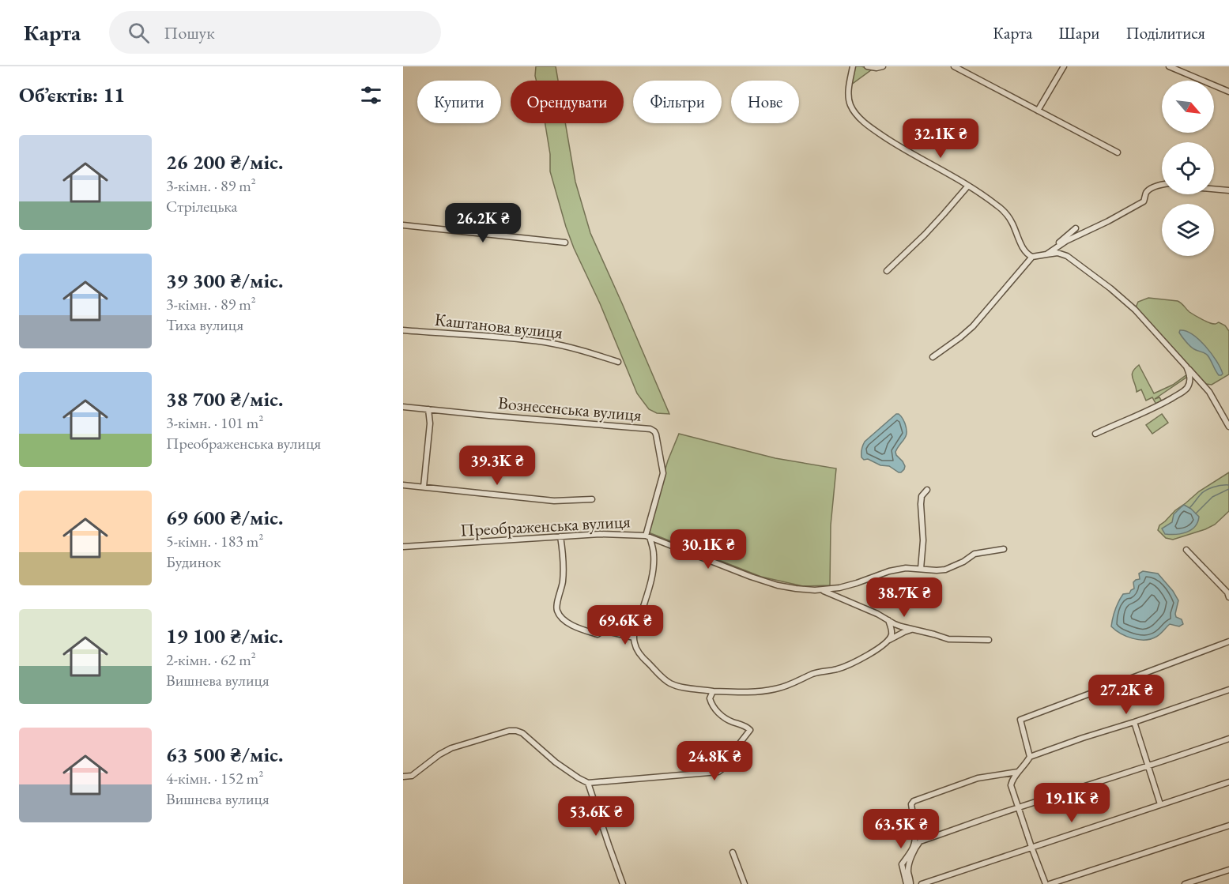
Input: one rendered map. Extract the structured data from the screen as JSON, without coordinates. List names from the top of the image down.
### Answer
{
  "streets": {
    "street": ["Каштанова вулиця", "Вознесенська вулиця", "Преображенська вулиця"]
  },
  "crossings": [
    ["Вознесенська вулиця", "Преображенська вулиця"]
  ],
  "north": "bottom right",
  "page": {
    "header": "Карта",
    "search": "Пошук",
    "nav": ["Карта", "Шари", "Поділитися"],
    "heading": "Об’єктів: 11",
    "chip": [
      "Купити",
      "Орендувати",
      "Фільтри",
      "Нове"
    ],
    "price": [
      "32.1K ₴",
      "26.2K ₴",
      "39.3K ₴",
      "30.1K ₴",
      "38.7K ₴",
      "69.6K ₴",
      "27.2K ₴",
      "24.8K ₴",
      "19.1K ₴",
      "53.6K ₴",
      "63.5K ₴"
    ],
    "list": [
      {
        "name": "26 200 ₴/міс.",
        "note": "3-кімн. · 89 m² · Стрілецька"
      },
      {
        "name": "39 300 ₴/міс.",
        "note": "3-кімн. · 89 m² · Тиха вулиця"
      },
      {
        "name": "38 700 ₴/міс.",
        "note": "3-кімн. · 101 m² · Преображенська вулиця"
      },
      {
        "name": "69 600 ₴/міс.",
        "note": "5-кімн. · 183 m² · Будинок"
      },
      {
        "name": "19 100 ₴/міс.",
        "note": "2-кімн. · 62 m² · Вишнева вулиця"
      },
      {
        "name": "63 500 ₴/міс.",
        "note": "4-кімн. · 152 m² · Вишнева вулиця"
      }
    ]
  }
}
